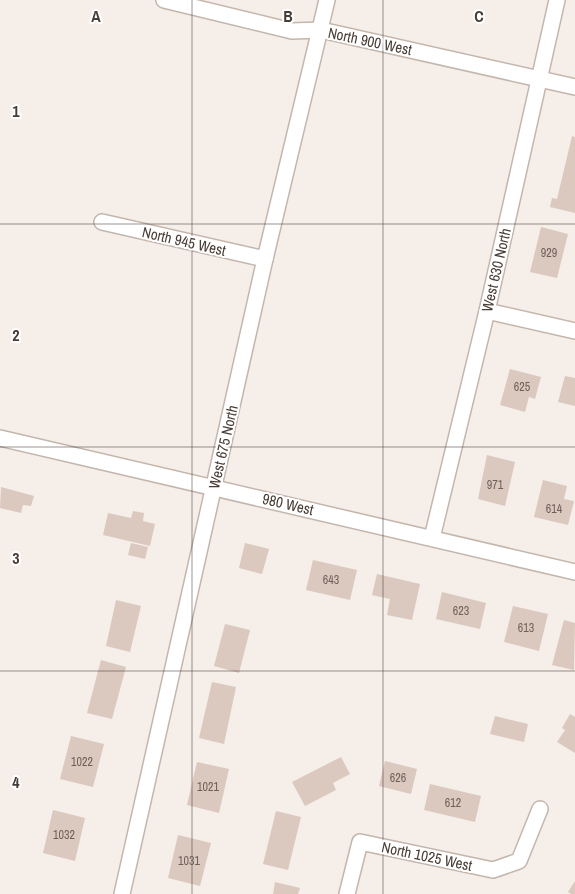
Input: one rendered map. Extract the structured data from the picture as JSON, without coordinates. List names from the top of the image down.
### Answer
{
  "streets": {
    "street": [
      "North 900 West",
      "North 945 West",
      "West 630 North",
      "West 675 North",
      "980 West",
      "North 1025 West"
    ]
  },
  "crossings": [
    ["North 900 West", "West 630 North"],
    ["North 900 West", "West 675 North"],
    ["North 945 West", "West 675 North"],
    ["West 630 North", "980 West"],
    ["West 675 North", "980 West"]
  ],
  "house_numbers": [
    "929",
    "625",
    "971",
    "614",
    "643",
    "623",
    "613",
    "1022",
    "626",
    "1021",
    "612",
    "1032",
    "1031"
  ],
  "grid": {
    "columns": ["A", "B", "C"],
    "rows": [
      "1",
      "2",
      "3",
      "4"
    ]
  }
}
